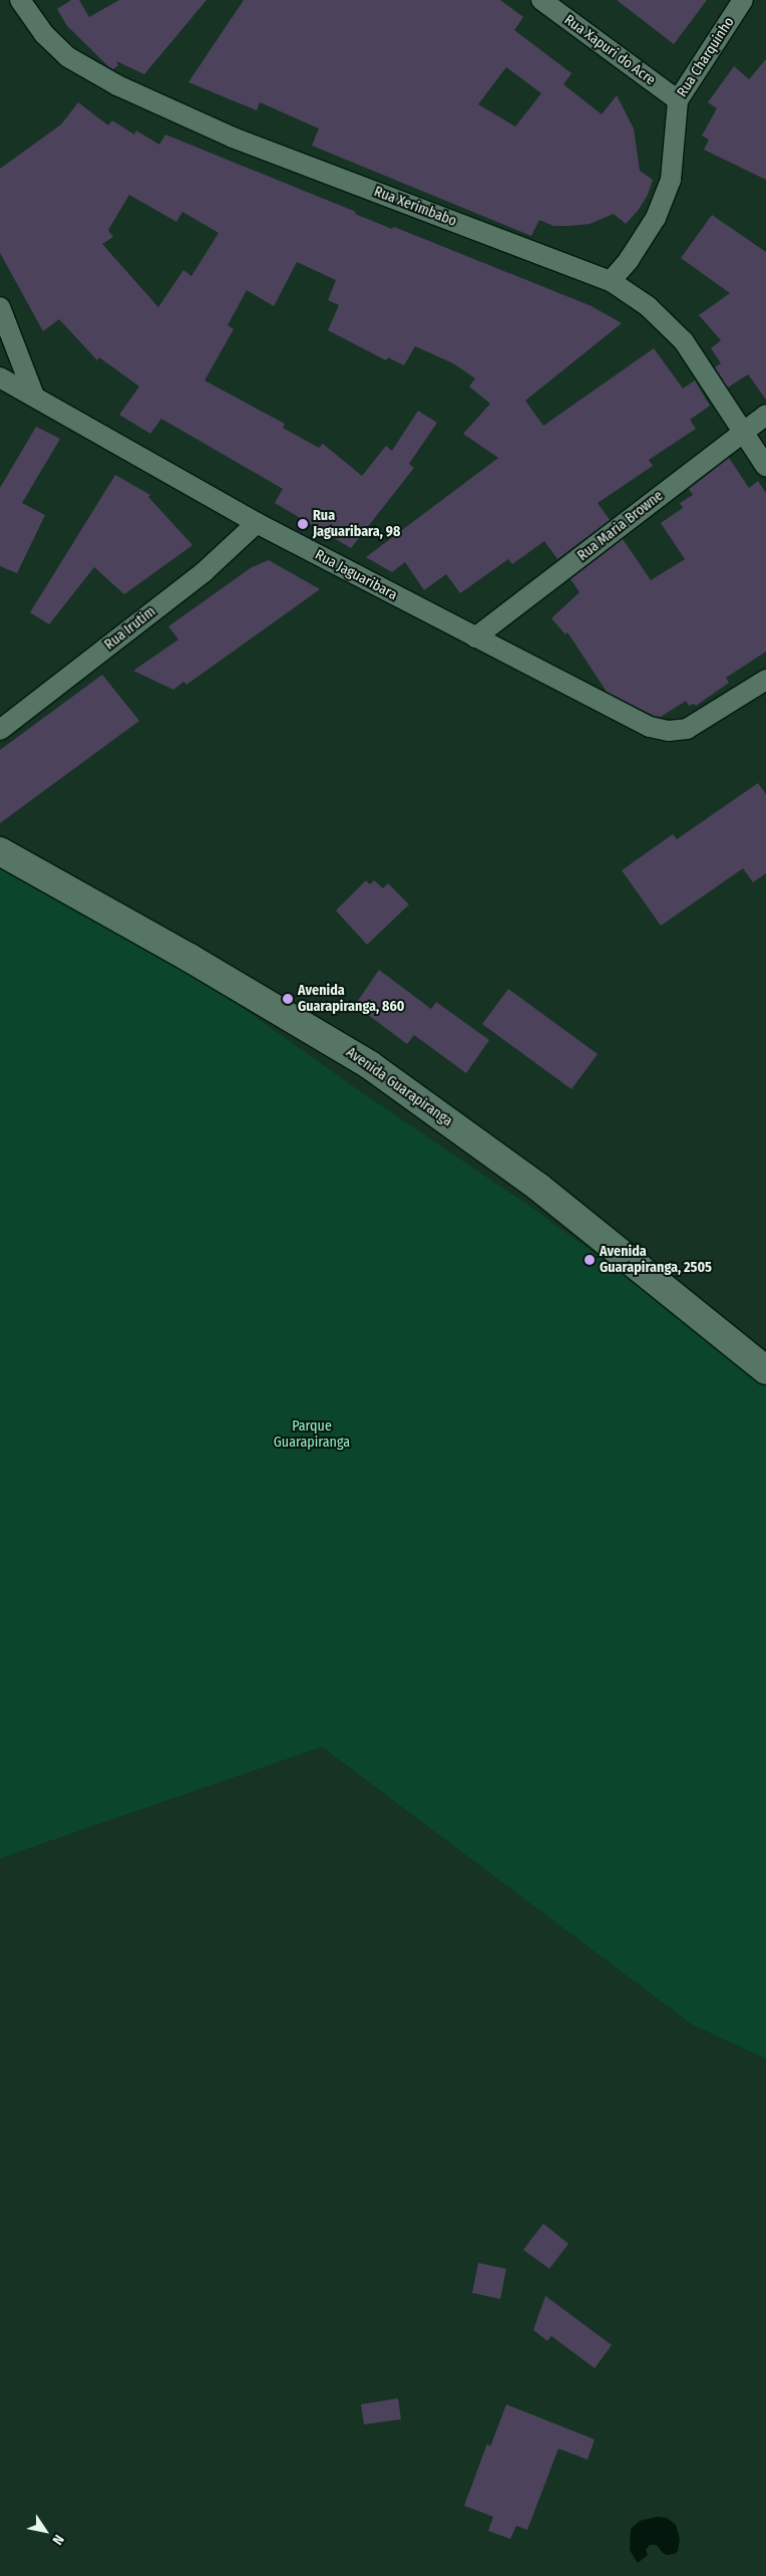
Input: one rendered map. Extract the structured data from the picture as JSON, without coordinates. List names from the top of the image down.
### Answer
{
  "streets": {
    "main road": ["Avenida Guarapiranga"],
    "street": [
      "Rua Xapuri do Acre",
      "Rua Charquinho",
      "Rua Xerimbabo",
      "Rua Maria Browne",
      "Rua Jaguaribara",
      "Rua Irutim"
    ]
  },
  "crossings": [
    ["Rua Xapuri do Acre", "Rua Charquinho"],
    ["Rua Charquinho", "Rua Xerimbabo"],
    ["Rua Xerimbabo", "Rua Maria Browne"],
    ["Rua Maria Browne", "Rua Jaguaribara"],
    ["Rua Jaguaribara", "Rua Irutim"]
  ],
  "parks": ["Parque Guarapiranga"],
  "places": ["Rua Jaguaribara, 98", "Avenida Guarapiranga, 860", "Avenida Guarapiranga, 2505"],
  "north": "bottom right"
}
